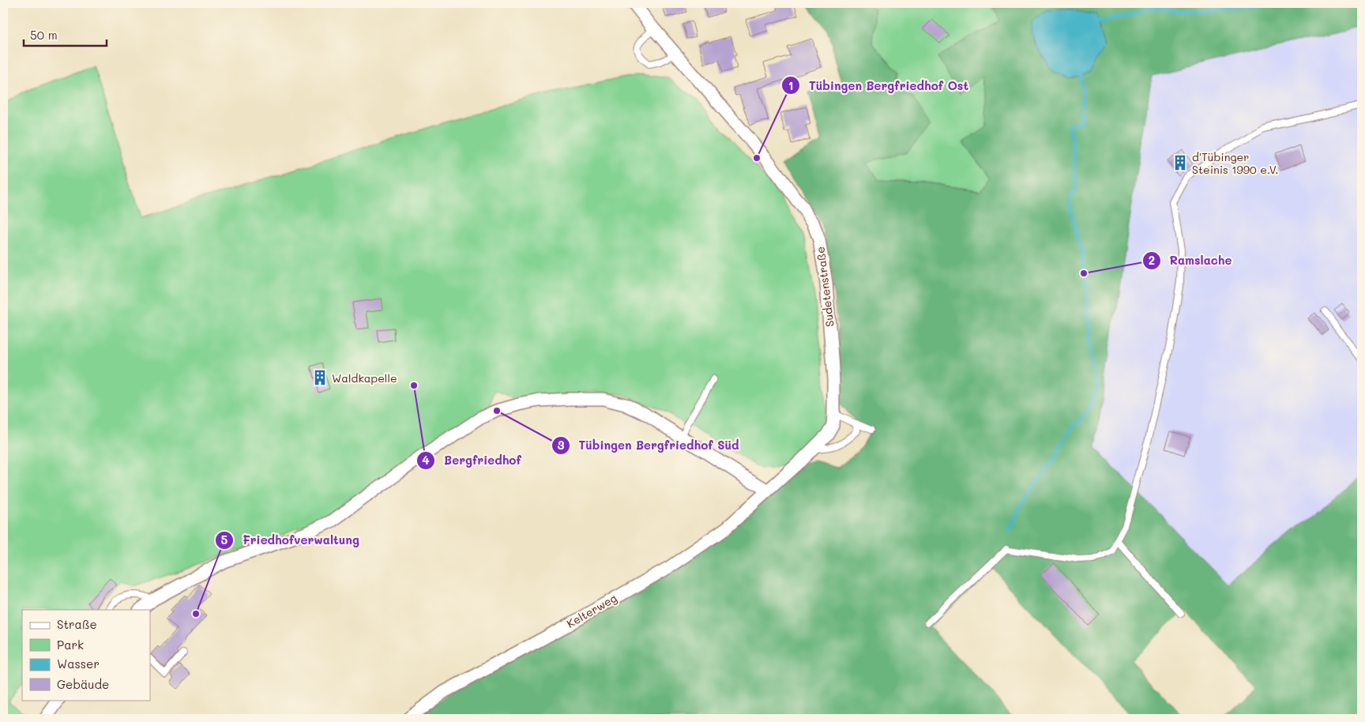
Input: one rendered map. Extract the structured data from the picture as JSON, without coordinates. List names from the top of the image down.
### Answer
{
  "streets": {
    "street": ["Sudetenstraße", "Kelterweg"]
  },
  "crossings": [
    ["Sudetenstraße", "Kelterweg"]
  ],
  "places": {
    "other": [
      "Tübingen Bergfriedhof Ost",
      "Ramslache",
      "Bergfriedhof",
      "Tübingen Bergfriedhof Süd",
      "Friedhofverwaltung"
    ],
    "building": ["d'Tübinger Steinis 1990 e.V.", "Waldkapelle"]
  },
  "legend": [
    "Straße",
    "Park",
    "Wasser",
    "Gebäude"
  ],
  "scale_bar": "50 m"
}
